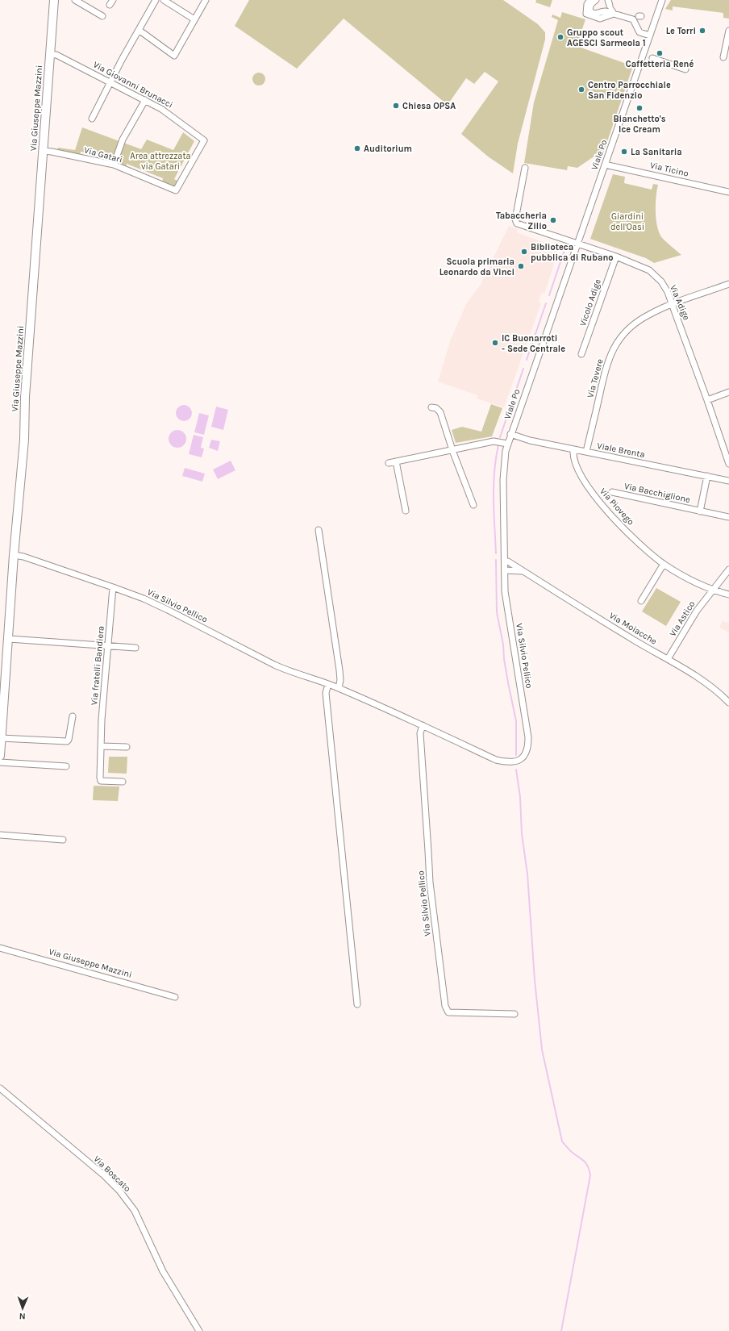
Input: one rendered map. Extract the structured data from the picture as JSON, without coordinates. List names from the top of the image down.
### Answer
{
  "streets": {
    "main road": ["Via Giuseppe Mazzini"],
    "street": [
      "Via Giovanni Brunacci",
      "Via Gatari",
      "Viale Po",
      "Via Ticino",
      "Vicolo Adige",
      "Via Adige",
      "Via Tevere",
      "Viale Brenta",
      "Via Bacchiglione",
      "Via Piovego",
      "Via Silvio Pellico",
      "Via Astico",
      "Via Moiacche",
      "Via fratelli Bandiera",
      "Via Boscato"
    ]
  },
  "crossings": [
    ["Via Giovanni Brunacci", "Via Giuseppe Mazzini"],
    ["Via Giovanni Brunacci", "Via Gatari"],
    ["Via Giuseppe Mazzini", "Via Gatari"],
    ["Via Giuseppe Mazzini", "Via Silvio Pellico"],
    ["Viale Po", "Via Ticino"],
    ["Viale Po", "Via Adige"],
    ["Viale Po", "Viale Brenta"],
    ["Viale Po", "Via Silvio Pellico"],
    ["Viale Po", "Via Moiacche"],
    ["Vicolo Adige", "Via Adige"],
    ["Via Adige", "Via Tevere"],
    ["Via Tevere", "Viale Brenta"],
    ["Viale Brenta", "Via Bacchiglione"],
    ["Viale Brenta", "Via Piovego"],
    ["Via Piovego", "Via Astico"],
    ["Via Silvio Pellico", "Via Moiacche"],
    ["Via Silvio Pellico", "Via fratelli Bandiera"],
    ["Via Astico", "Via Moiacche"]
  ],
  "parks": ["Area attrezzata via Gatari", "Giardini dell'Oasi"],
  "places": [
    "Le Torri",
    "Gruppo scout AGESCI Sarmeola 1",
    "Caffetteria René",
    "Centro Parrocchiale San Fidenzio",
    "Chiesa OPSA",
    "Bianchetto's Ice Cream",
    "Auditorium",
    "La Sanitaria",
    "Tabaccheria Zilio",
    "Biblioteca pubblica di Rubano",
    "Scuola primaria Leonardo da Vinci",
    "IC Buonarroti - Sede Centrale"
  ],
  "north": "bottom"
}
